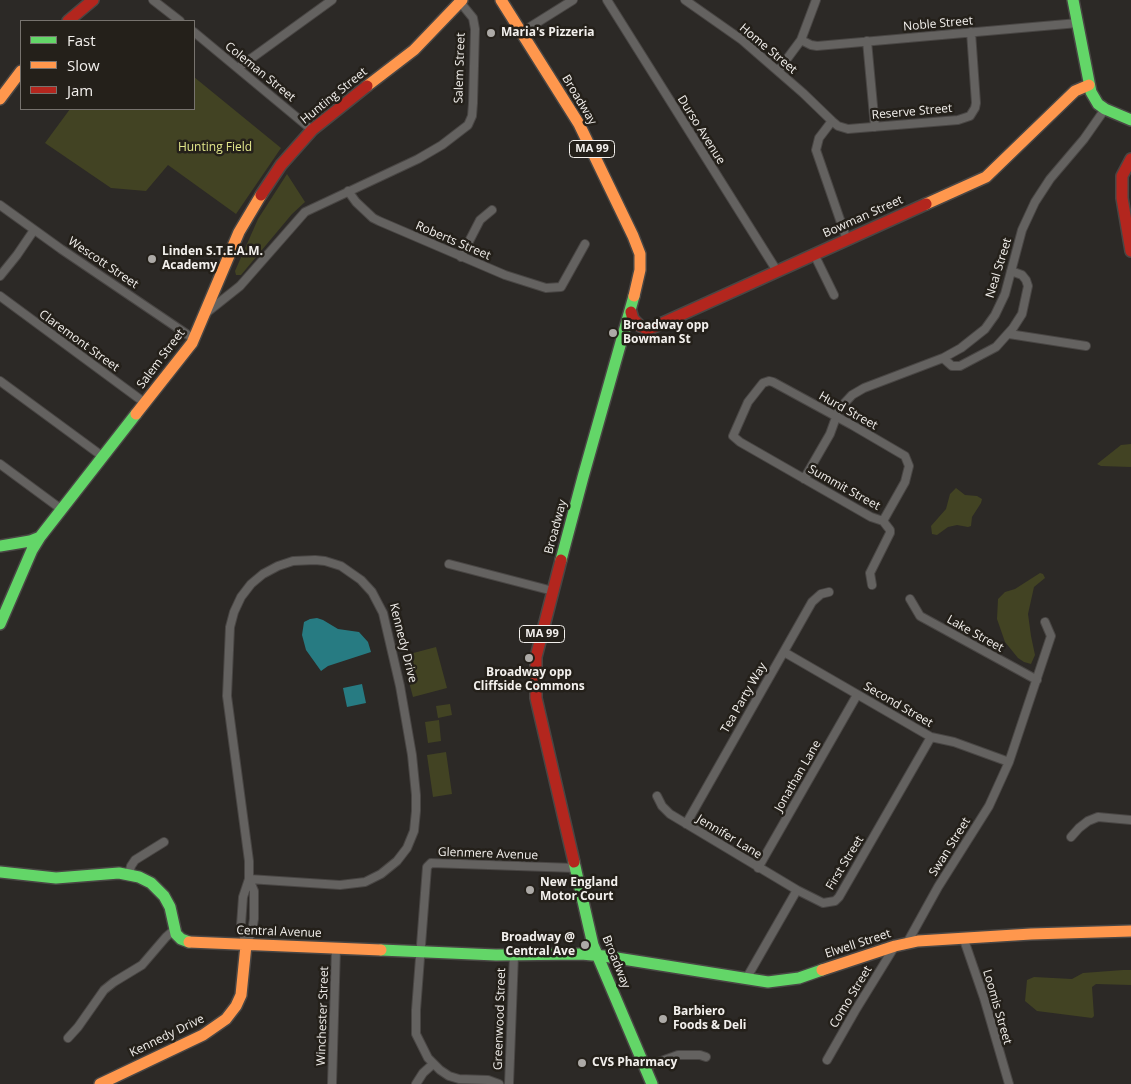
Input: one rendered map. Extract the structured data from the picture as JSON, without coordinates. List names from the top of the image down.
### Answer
{
  "streets": {
    "street": [
      "Noble Street",
      "Home Street",
      "Salem Street",
      "Coleman Street",
      "Hunting Street",
      "Broadway",
      "Reserve Street",
      "Durso Avenue",
      "MA 99",
      "Bowman Street",
      "Roberts Street",
      "Wescott Street",
      "Neal Street",
      "Claremont Street",
      "Hurd Street",
      "Summit Street",
      "Lake Street",
      "Kennedy Drive",
      "Tea Party Way",
      "Second Street",
      "Jonathan Lane",
      "Jennifer Lane",
      "Swan Street",
      "Glenmere Avenue",
      "First Street",
      "Central Avenue",
      "Elwell Street",
      "Como Street",
      "Loomis Street",
      "Winchester Street",
      "Greenwood Street"
    ]
  },
  "crossings": [
    ["Noble Street", "Reserve Street"],
    ["Home Street", "Reserve Street"],
    ["Salem Street", "Hunting Street"],
    ["Salem Street", "Roberts Street"],
    ["Salem Street", "Wescott Street"],
    ["Salem Street", "Claremont Street"],
    ["Coleman Street", "Hunting Street"],
    ["Broadway", "Bowman Street"],
    ["Broadway", "Glenmere Avenue"],
    ["Broadway", "Central Avenue"],
    ["Broadway", "Elwell Street"],
    ["Durso Avenue", "Bowman Street"],
    ["Neal Street", "Hurd Street"],
    ["Neal Street", "Summit Street"],
    ["Hurd Street", "Summit Street"],
    ["Lake Street", "Swan Street"],
    ["Kennedy Drive", "Central Avenue"],
    ["Tea Party Way", "Second Street"],
    ["Tea Party Way", "Jennifer Lane"],
    ["Second Street", "Jonathan Lane"],
    ["Second Street", "Swan Street"],
    ["Second Street", "First Street"],
    ["Jonathan Lane", "Jennifer Lane"],
    ["Jennifer Lane", "First Street"],
    ["Swan Street", "Elwell Street"],
    ["Glenmere Avenue", "Central Avenue"],
    ["Central Avenue", "Elwell Street"],
    ["Central Avenue", "Winchester Street"],
    ["Central Avenue", "Greenwood Street"],
    ["Elwell Street", "Como Street"],
    ["Elwell Street", "Loomis Street"]
  ],
  "parks": ["Hunting Field"],
  "places": [
    "Maria's Pizzeria",
    "Linden S.T.E.A.M. Academy",
    "Broadway opp Bowman St",
    "Broadway opp Cliffside Commons",
    "New England Motor Court",
    "Broadway @ Central Ave",
    "Barbiero Foods & Deli",
    "CVS Pharmacy"
  ],
  "legend": ["Fast", "Slow", "Jam"]
}
